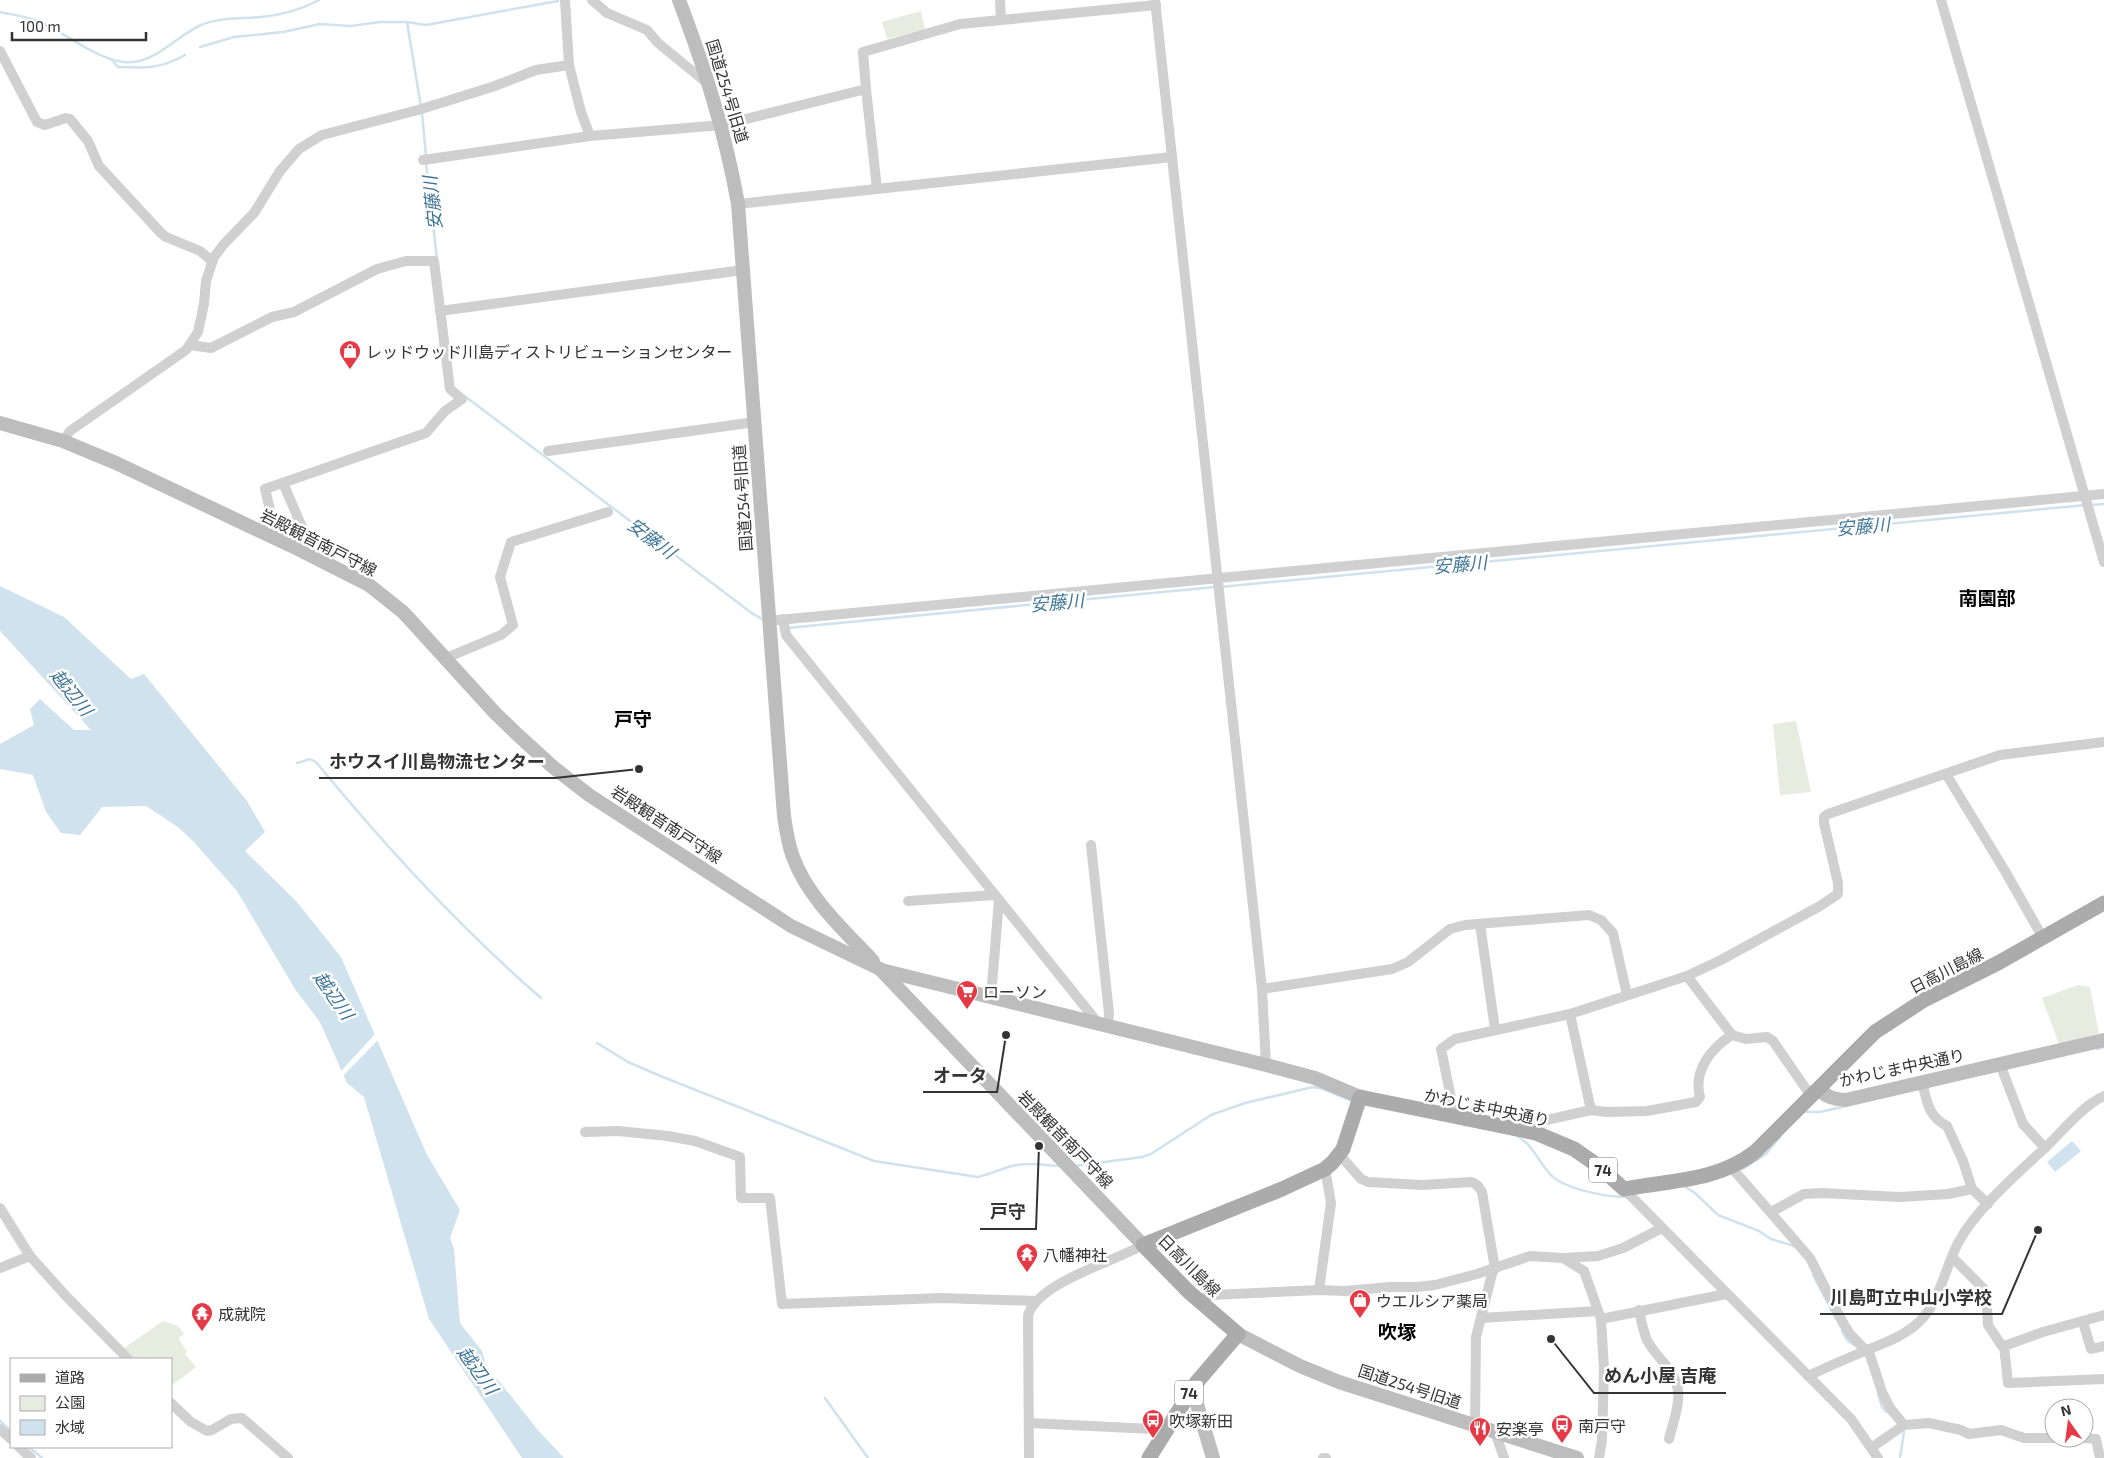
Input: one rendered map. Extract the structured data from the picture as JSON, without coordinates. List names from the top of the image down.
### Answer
{
  "streets": {
    "main road": ["日高川島線", "かわじま中央通り", "74"],
    "street": ["国道254号旧道", "岩殿観音南戸守線"]
  },
  "crossings": [
    ["国道254号旧道", "岩殿観音南戸守線"],
    ["国道254号旧道", "日高川島線"],
    ["国道254号旧道", "かわじま中央通り"],
    ["国道254号旧道", "74"],
    ["岩殿観音南戸守線", "日高川島線"],
    ["岩殿観音南戸守線", "かわじま中央通り"],
    ["日高川島線", "かわじま中央通り"],
    ["日高川島線", "74"],
    ["かわじま中央通り", "74"]
  ],
  "districts": ["南園部", "戸守", "吹塚"],
  "water": ["安藤川", "越辺川"],
  "places": {
    "shop": ["レッドウッド川島ディストリビューションセンター", "ウエルシア薬局"],
    "other": [
      "ホウスイ川島物流センター",
      "オータ",
      "戸守",
      "川島町立中山小学校",
      "めん小屋 吉庵"
    ],
    "supermarket": ["ローソン"],
    "temple": ["八幡神社", "成就院"],
    "bus stop": ["吹塚新田", "南戸守"],
    "restaurant": ["安楽亭"]
  },
  "legend": ["道路", "公園", "水域"],
  "scale_bar": "100 m",
  "north": "top"
}
